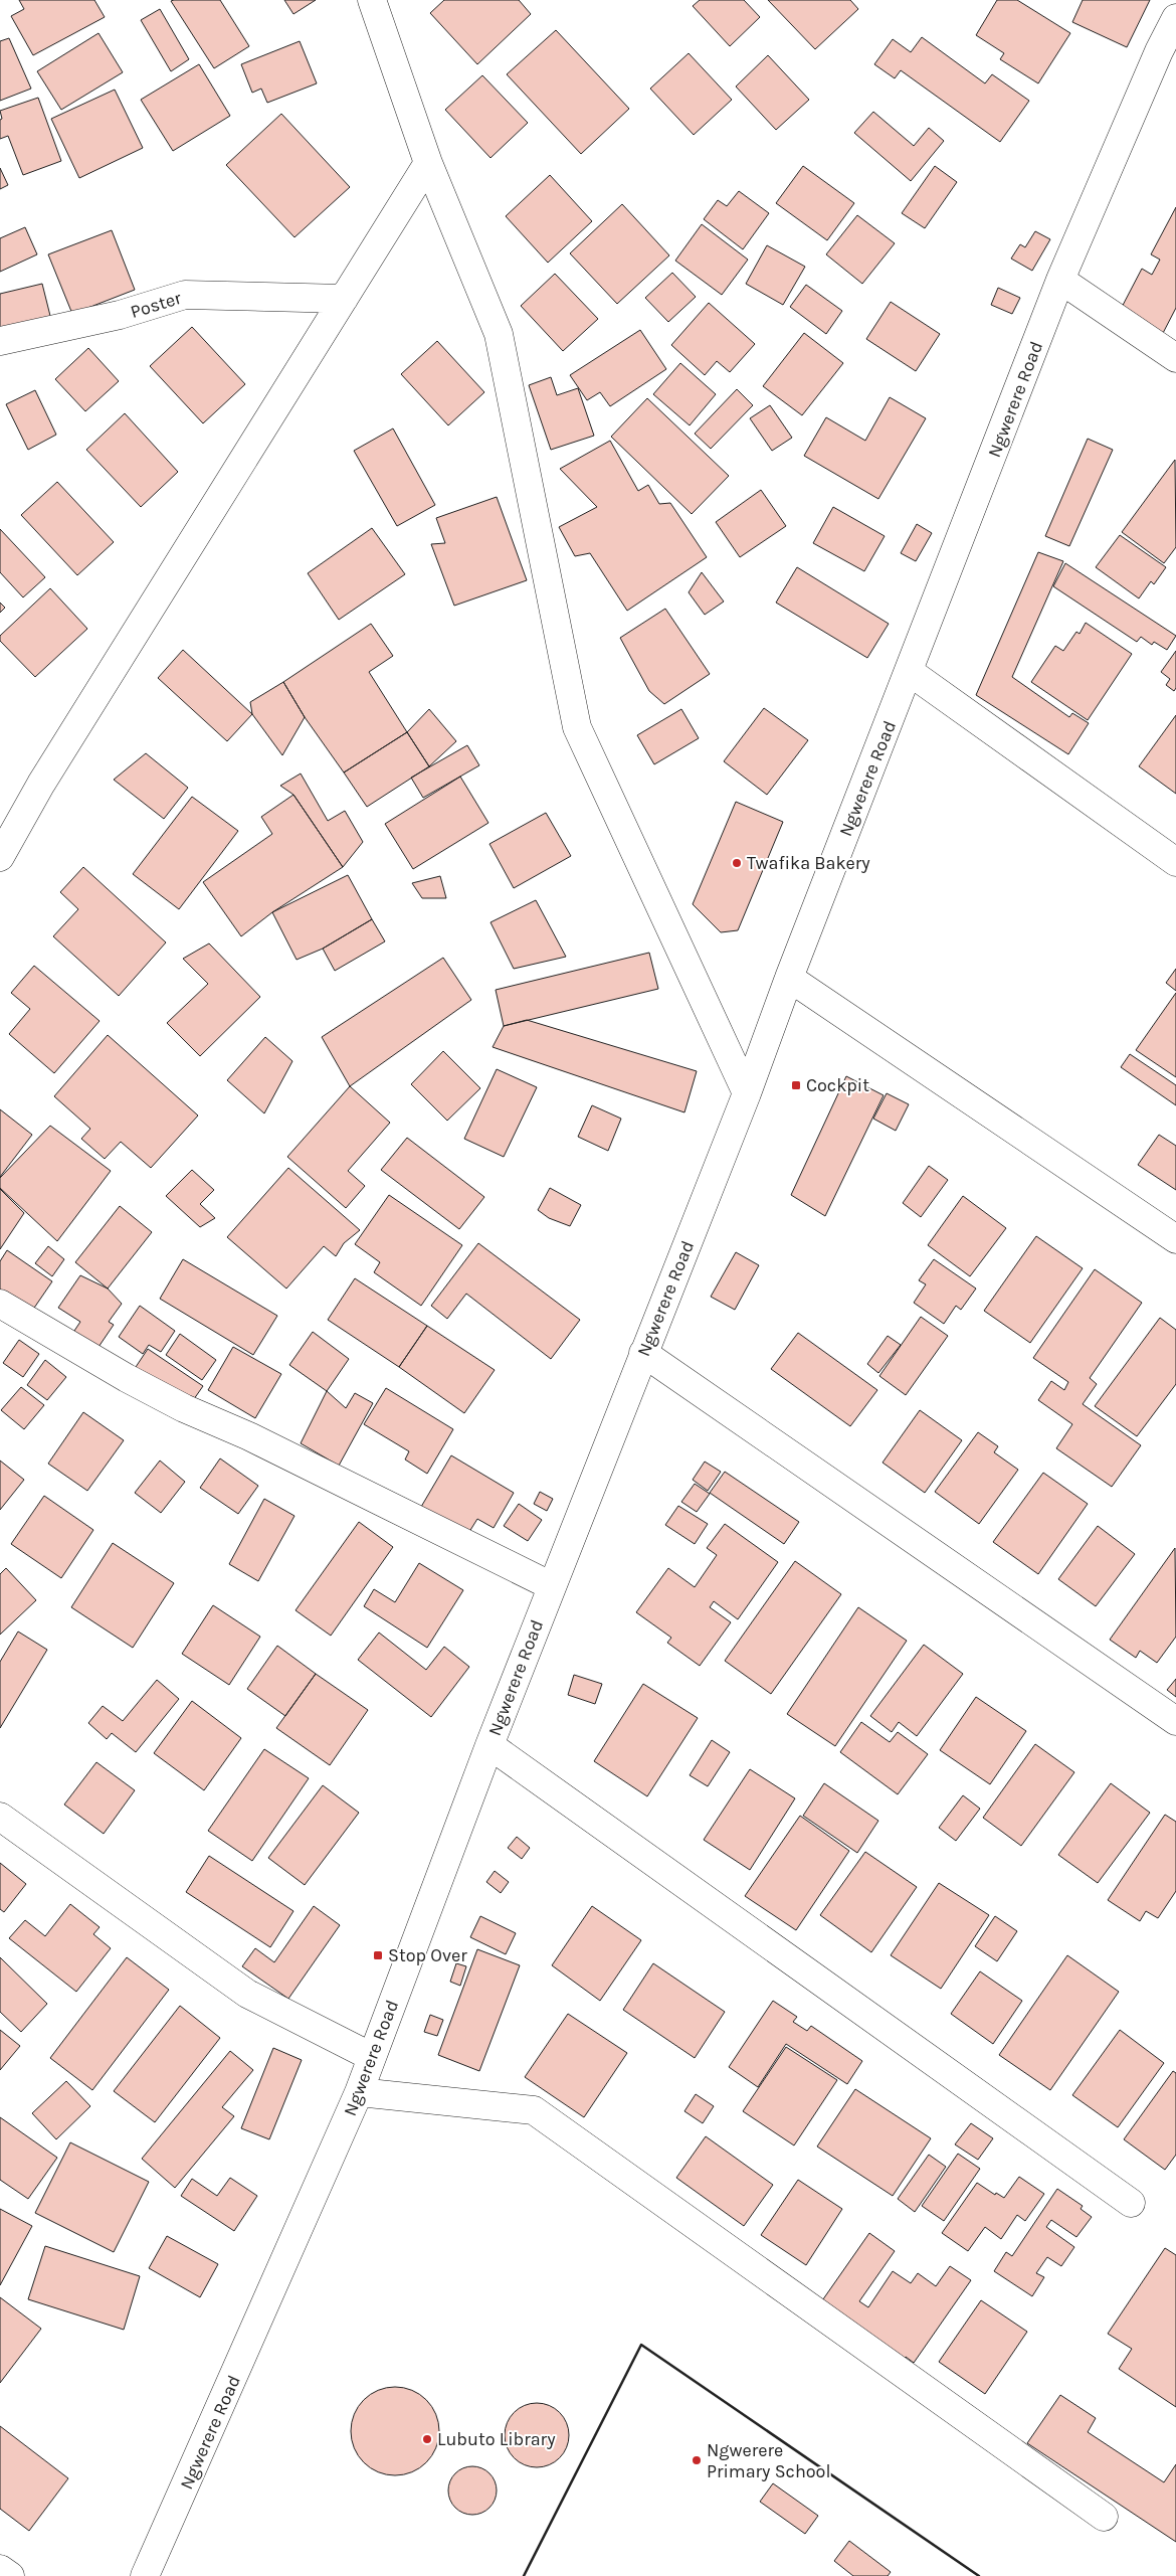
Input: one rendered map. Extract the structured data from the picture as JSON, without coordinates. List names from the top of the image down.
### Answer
{
  "streets": {
    "street": ["Poster", "Ngwerere Road"]
  },
  "places": {
    "other": ["Twafika Bakery", "Lubuto Library", "Ngwerere Primary School"],
    "transit": ["Cockpit", "Stop Over"]
  }
}
